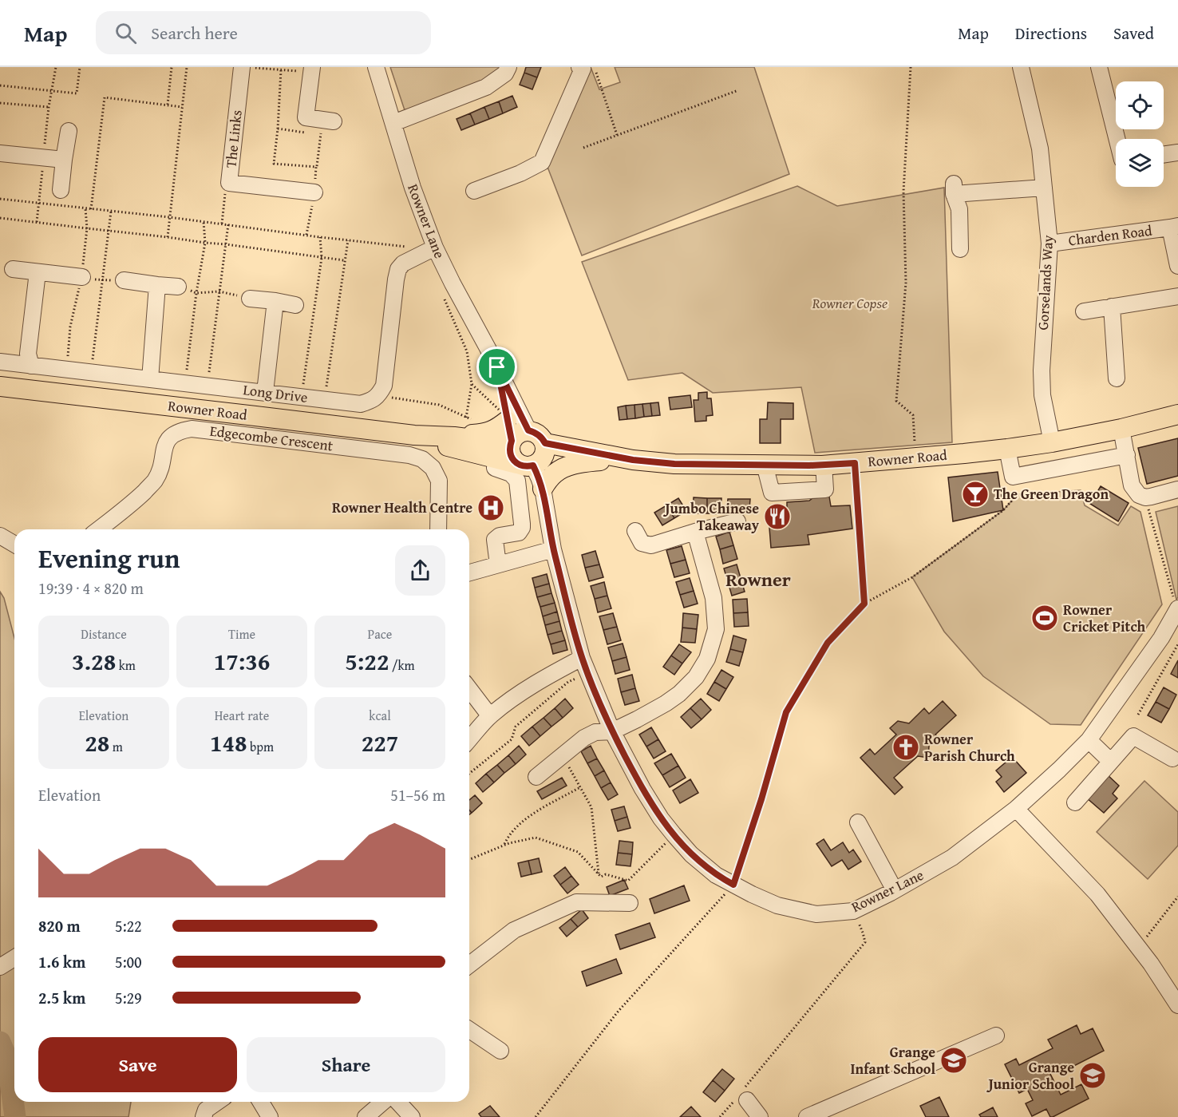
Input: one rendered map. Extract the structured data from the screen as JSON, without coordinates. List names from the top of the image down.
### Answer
{
  "streets": {
    "main road": ["Rowner Road"],
    "street": [
      "The Links",
      "Rowner Lane",
      "Charden Road",
      "Gorselands Way",
      "Long Drive",
      "Edgecombe Crescent"
    ]
  },
  "crossings": [
    ["Rowner Lane", "Long Drive"],
    ["Rowner Lane", "Rowner Road"],
    ["Charden Road", "Gorselands Way"],
    ["Gorselands Way", "Rowner Road"]
  ],
  "districts": ["Rowner"],
  "parks": ["Rowner Copse"],
  "places": {
    "bar": ["The Green Dragon"],
    "hospital": ["Rowner Health Centre"],
    "restaurant": ["Jumbo Chinese Takeaway"],
    "sports": ["Rowner Cricket Pitch"],
    "church": ["Rowner Parish Church"],
    "school or university": ["Grange Infant School", "Grange Junior School"]
  },
  "page": {
    "header": "Map",
    "search": "Search here",
    "nav": ["Map", "Directions", "Saved"],
    "heading": ["Evening run", "19:39 · 4 × 820 m"],
    "stats": [
      ["Distance", "3.28 km"],
      ["Time", "17:36"],
      ["Pace", "5:22 /km"],
      ["Elevation", "28 m"],
      ["Heart rate", "148 bpm"],
      ["kcal", "227"]
    ],
    "chart": ["Elevation", "51–56 m"],
    "list": [
      {
        "name": "820 m",
        "note": "5:22"
      },
      {
        "name": "1.6 km",
        "note": "5:00"
      },
      {
        "name": "2.5 km",
        "note": "5:29"
      }
    ],
    "buttons": ["Save", "Share"]
  }
}
